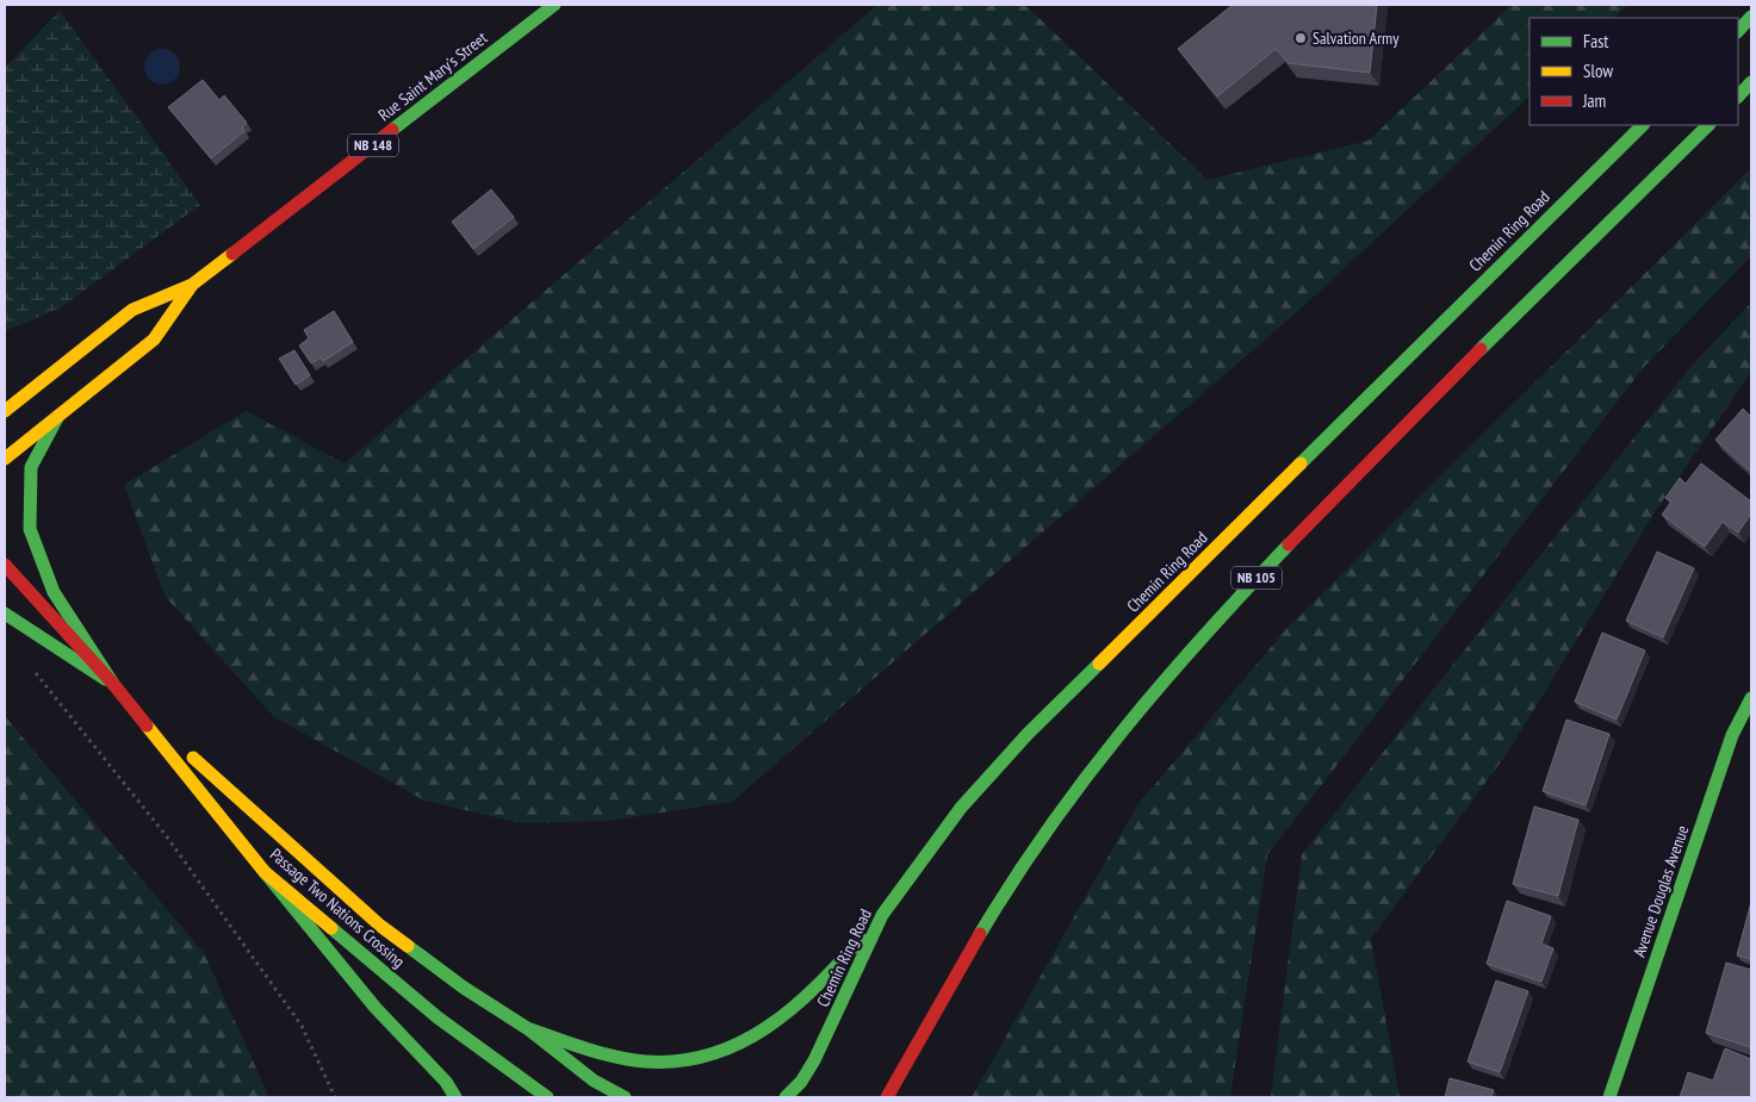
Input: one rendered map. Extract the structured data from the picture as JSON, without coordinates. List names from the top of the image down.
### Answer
{
  "streets": {
    "main road": [
      "Rue Saint Mary's Street",
      "NB 148",
      "Chemin Ring Road",
      "NB 105",
      "Avenue Douglas Avenue",
      "Passage Two Nations Crossing"
    ]
  },
  "places": ["Salvation Army"],
  "legend": ["Fast", "Slow", "Jam"]
}
